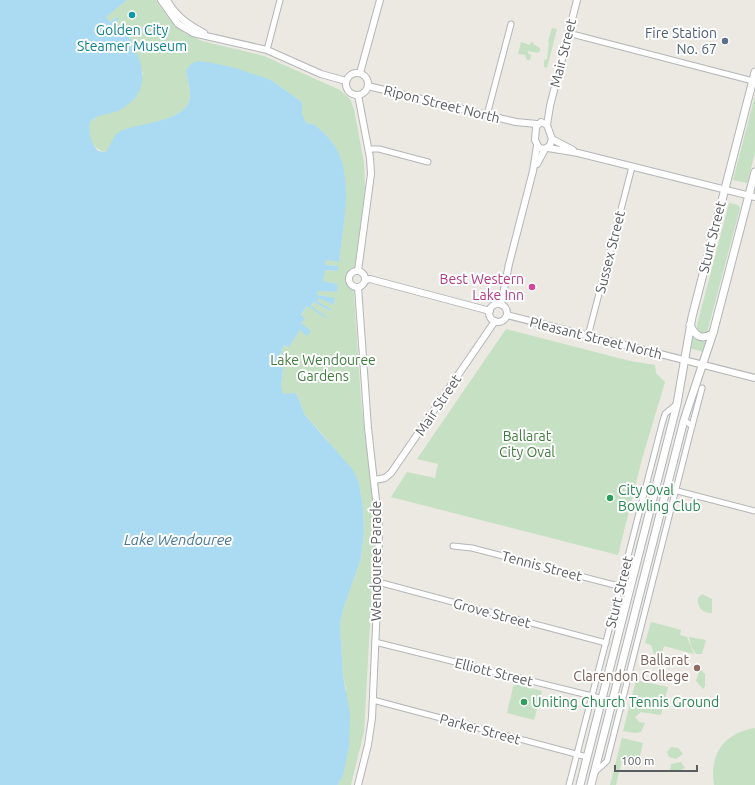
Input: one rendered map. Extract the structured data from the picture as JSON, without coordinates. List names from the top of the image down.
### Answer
{
  "streets": {
    "main road": ["Sturt Street"],
    "street": [
      "Mair Street",
      "Ripon Street North",
      "Sussex Street",
      "Pleasant Street North",
      "Wendouree Parade",
      "Tennis Street",
      "Grove Street",
      "Elliott Street",
      "Parker Street"
    ]
  },
  "crossings": [
    ["Mair Street", "Ripon Street North"],
    ["Mair Street", "Pleasant Street North"],
    ["Mair Street", "Wendouree Parade"],
    ["Sturt Street", "Pleasant Street North"],
    ["Sturt Street", "Tennis Street"],
    ["Sturt Street", "Grove Street"],
    ["Sturt Street", "Elliott Street"],
    ["Sturt Street", "Parker Street"],
    ["Sussex Street", "Pleasant Street North"],
    ["Wendouree Parade", "Grove Street"],
    ["Wendouree Parade", "Elliott Street"],
    ["Wendouree Parade", "Parker Street"]
  ],
  "water": ["Lake Wendouree"],
  "parks": ["Lake Wendouree Gardens", "Ballarat City Oval"],
  "places": [
    "Golden City Steamer Museum",
    "Fire Station No. 67",
    "Best Western Lake Inn",
    "City Oval Bowling Club",
    "Ballarat Clarendon College",
    "Uniting Church Tennis Ground"
  ],
  "scale_bar": "100 m"
}
